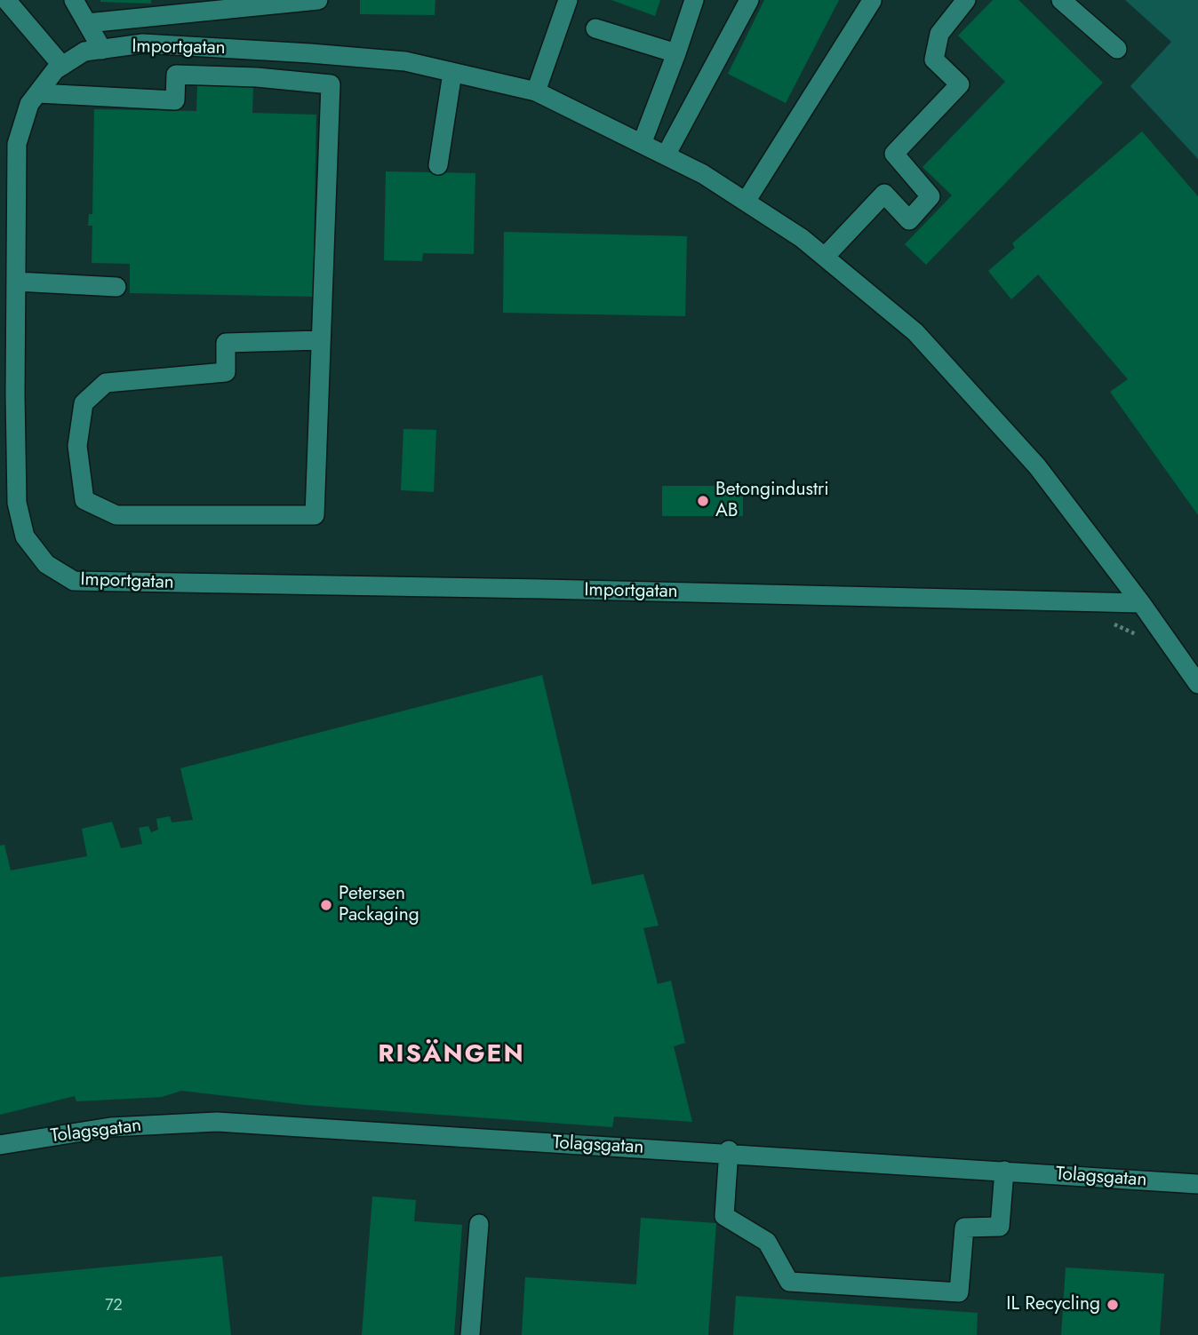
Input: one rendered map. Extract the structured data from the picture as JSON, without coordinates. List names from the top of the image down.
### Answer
{
  "streets": {
    "street": ["Importgatan", "Tolagsgatan"]
  },
  "districts": ["RISÄNGEN"],
  "places": ["Betongindustri AB", "Petersen Packaging", "IL Recycling"],
  "house_numbers": ["72"]
}
